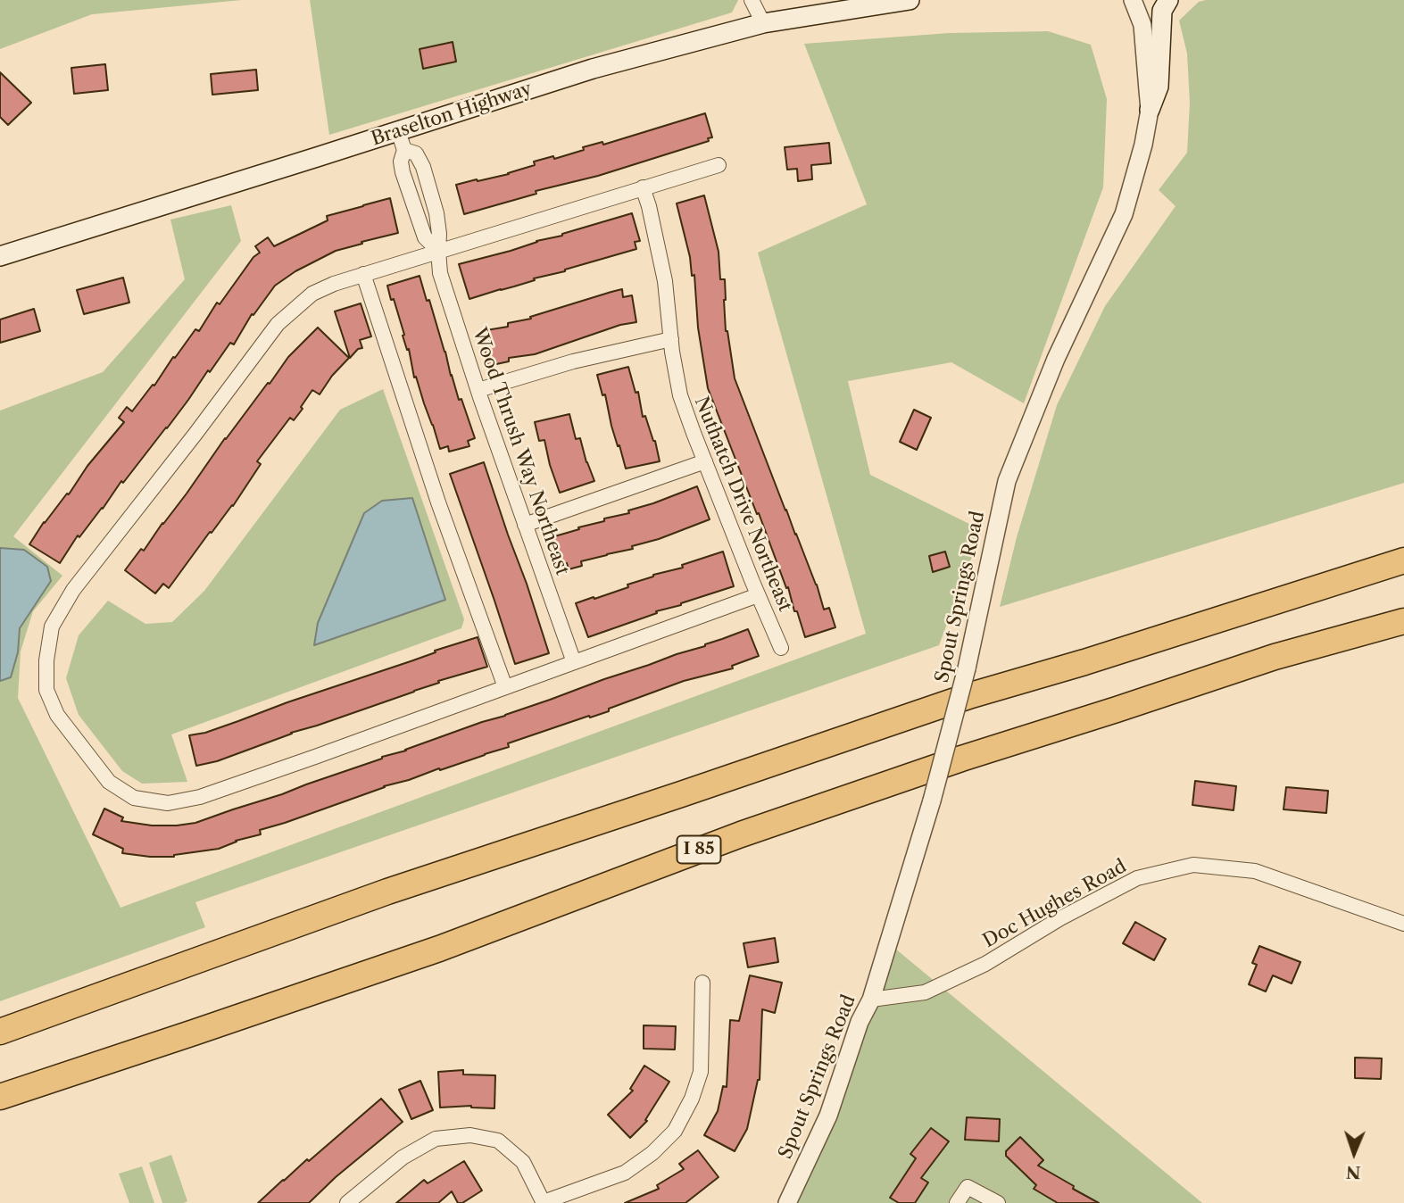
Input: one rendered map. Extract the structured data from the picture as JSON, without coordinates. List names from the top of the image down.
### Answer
{
  "streets": {
    "highway": ["I 85"],
    "main road": ["Braselton Highway"],
    "street": [
      "Wood Thrush Way Northeast",
      "Nuthatch Drive Northeast",
      "Spout Springs Road",
      "Doc Hughes Road"
    ]
  },
  "crossings": [
    ["Spout Springs Road", "Doc Hughes Road"]
  ],
  "north": "bottom"
}
